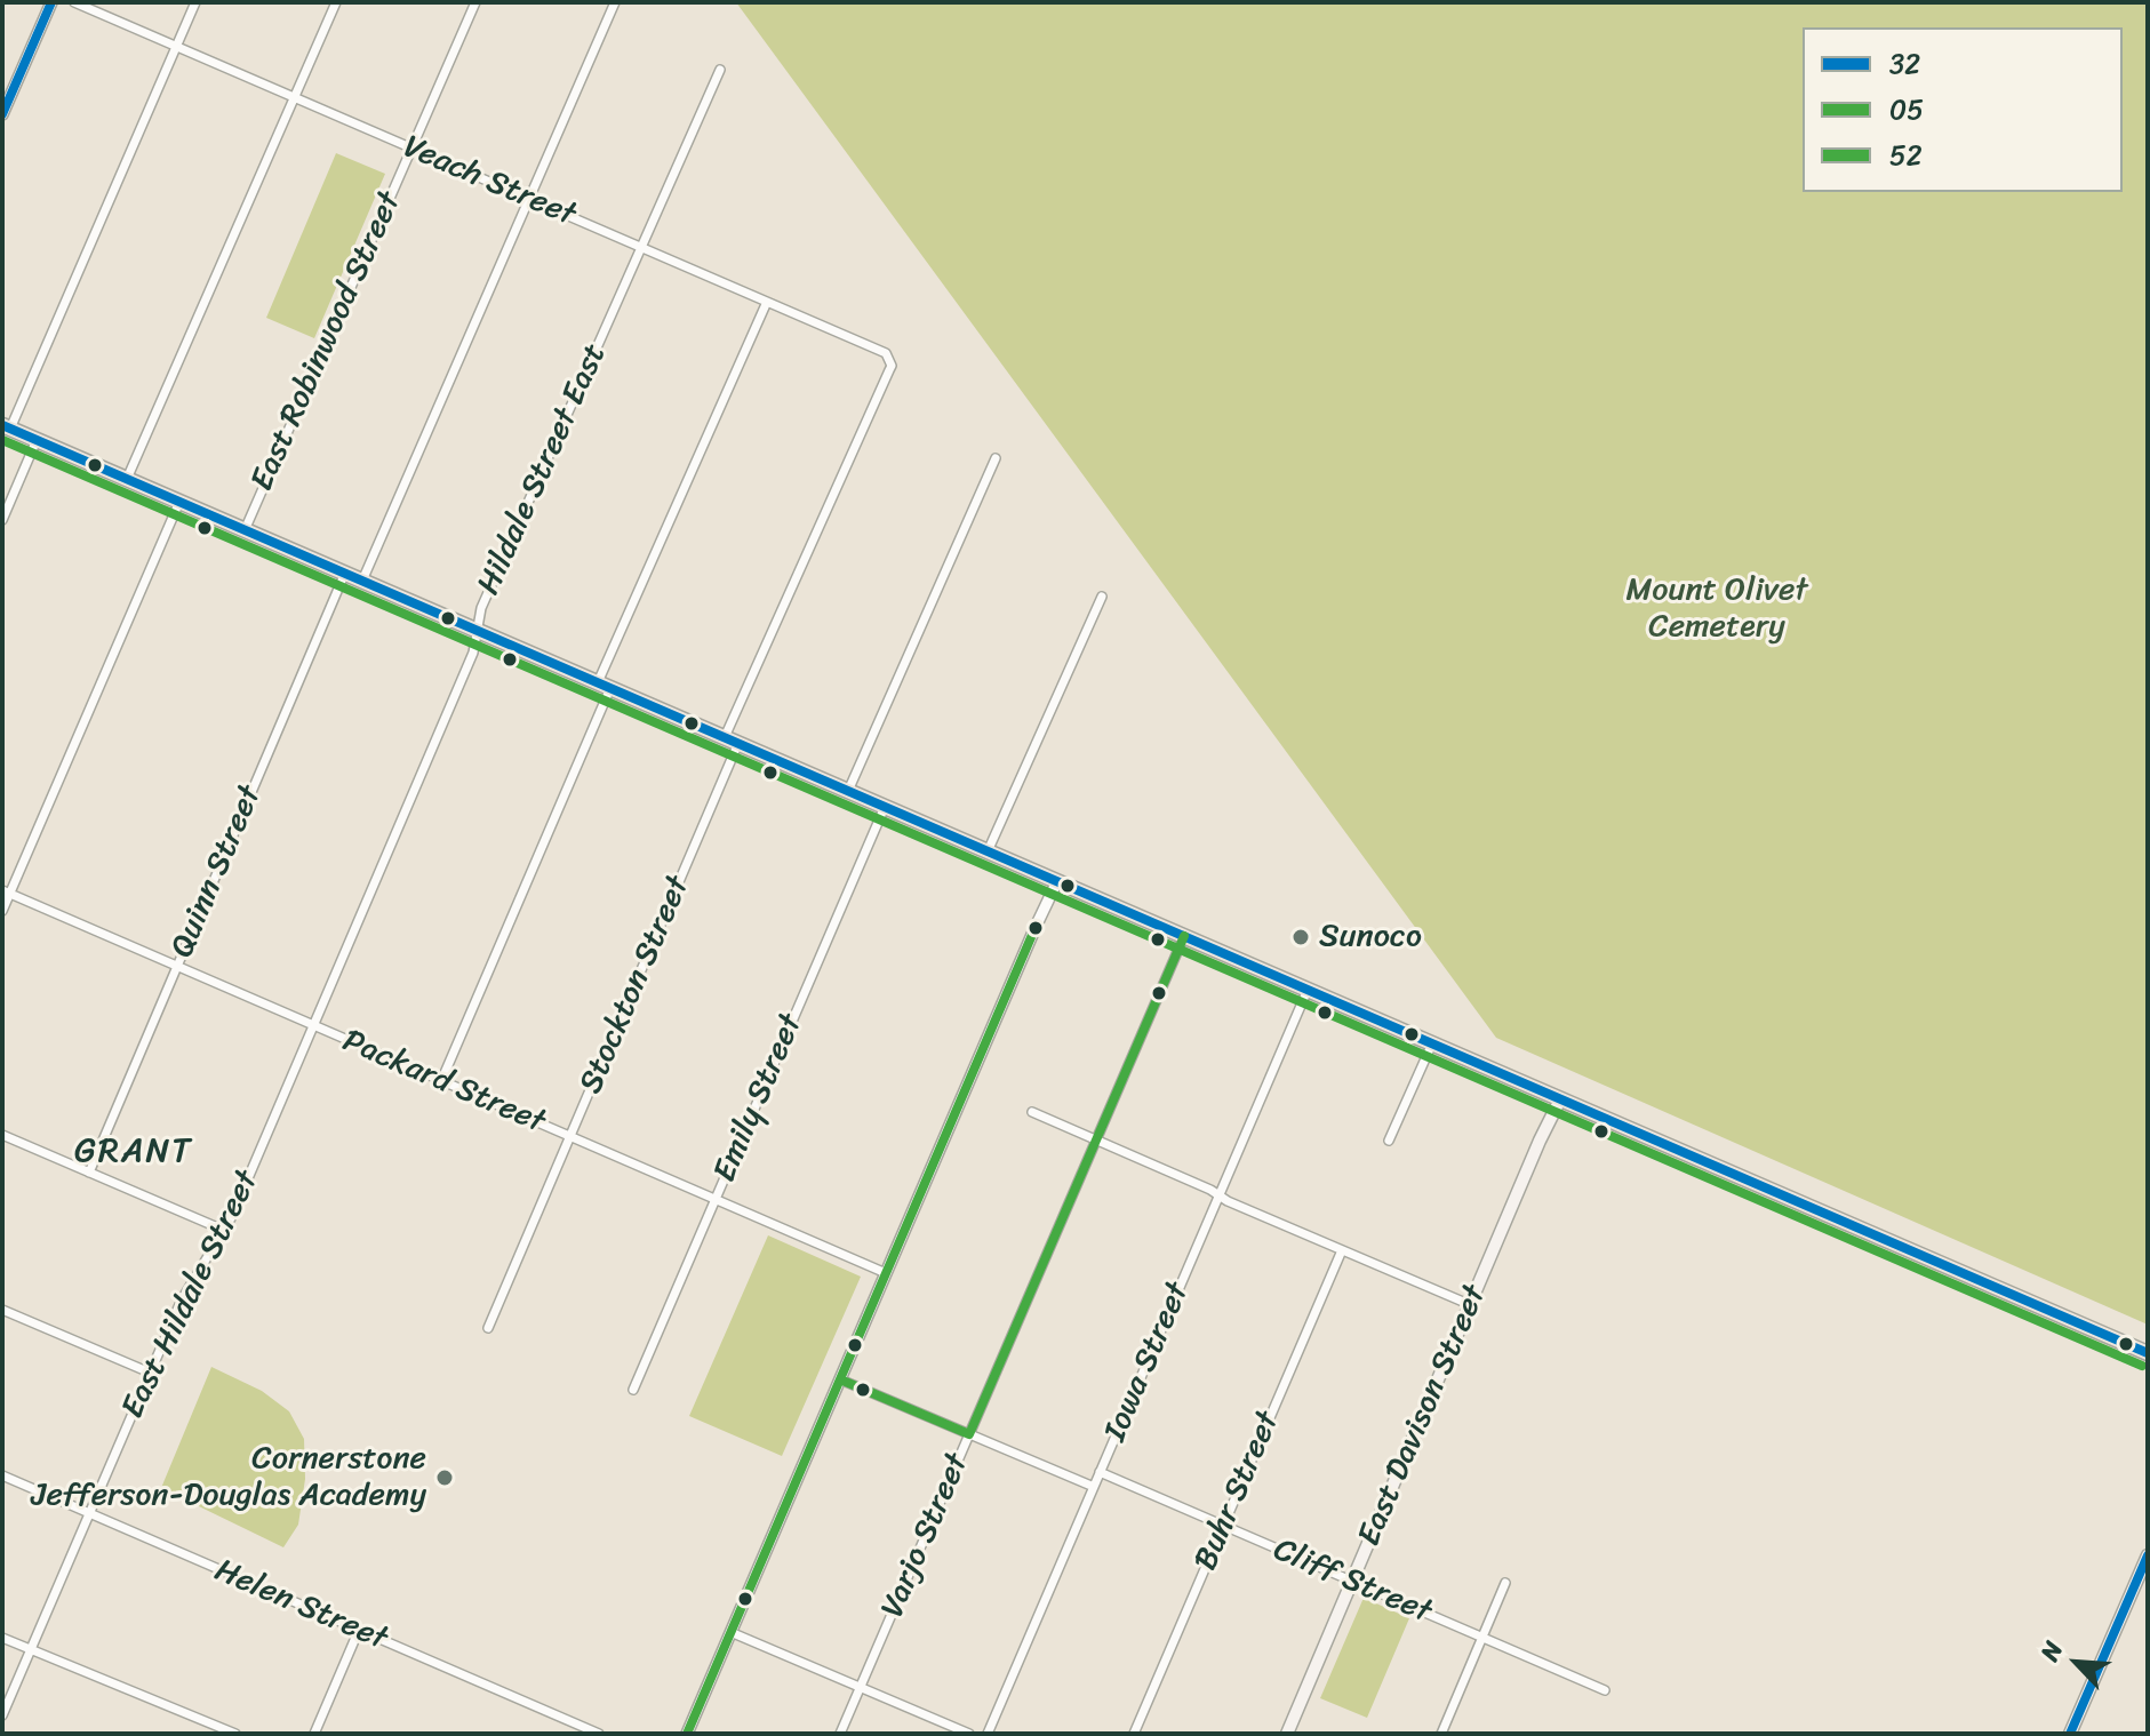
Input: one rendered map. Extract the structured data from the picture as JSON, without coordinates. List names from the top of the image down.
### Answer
{
  "streets": {
    "main road": ["East Davison Street"],
    "street": [
      "Veach Street",
      "East Robinwood Street",
      "Hildale Street East",
      "Quinn Street",
      "Stockton Street",
      "Packard Street",
      "Emily Street",
      "East Hildale Street",
      "Iowa Street",
      "Buhr Street",
      "Varjo Street",
      "Cliff Street",
      "Helen Street"
    ]
  },
  "crossings": [
    ["Veach Street", "East Robinwood Street"],
    ["Veach Street", "Hildale Street East"],
    ["Veach Street", "Stockton Street"],
    ["Hildale Street East", "Packard Street"],
    ["Hildale Street East", "East Hildale Street"],
    ["Quinn Street", "Packard Street"],
    ["Stockton Street", "Packard Street"],
    ["Packard Street", "Emily Street"],
    ["Packard Street", "East Hildale Street"],
    ["East Hildale Street", "Helen Street"],
    ["Iowa Street", "Cliff Street"],
    ["East Davison Street", "Cliff Street"],
    ["Buhr Street", "Cliff Street"]
  ],
  "districts": ["GRANT"],
  "parks": ["Mount Olivet Cemetery"],
  "places": ["Sunoco", "Cornerstone Jefferson-Douglas Academy"],
  "lines": ["transit line 32", "transit line 05", "transit line 52"],
  "legend": ["32", "05", "52"],
  "north": "top left"
}
